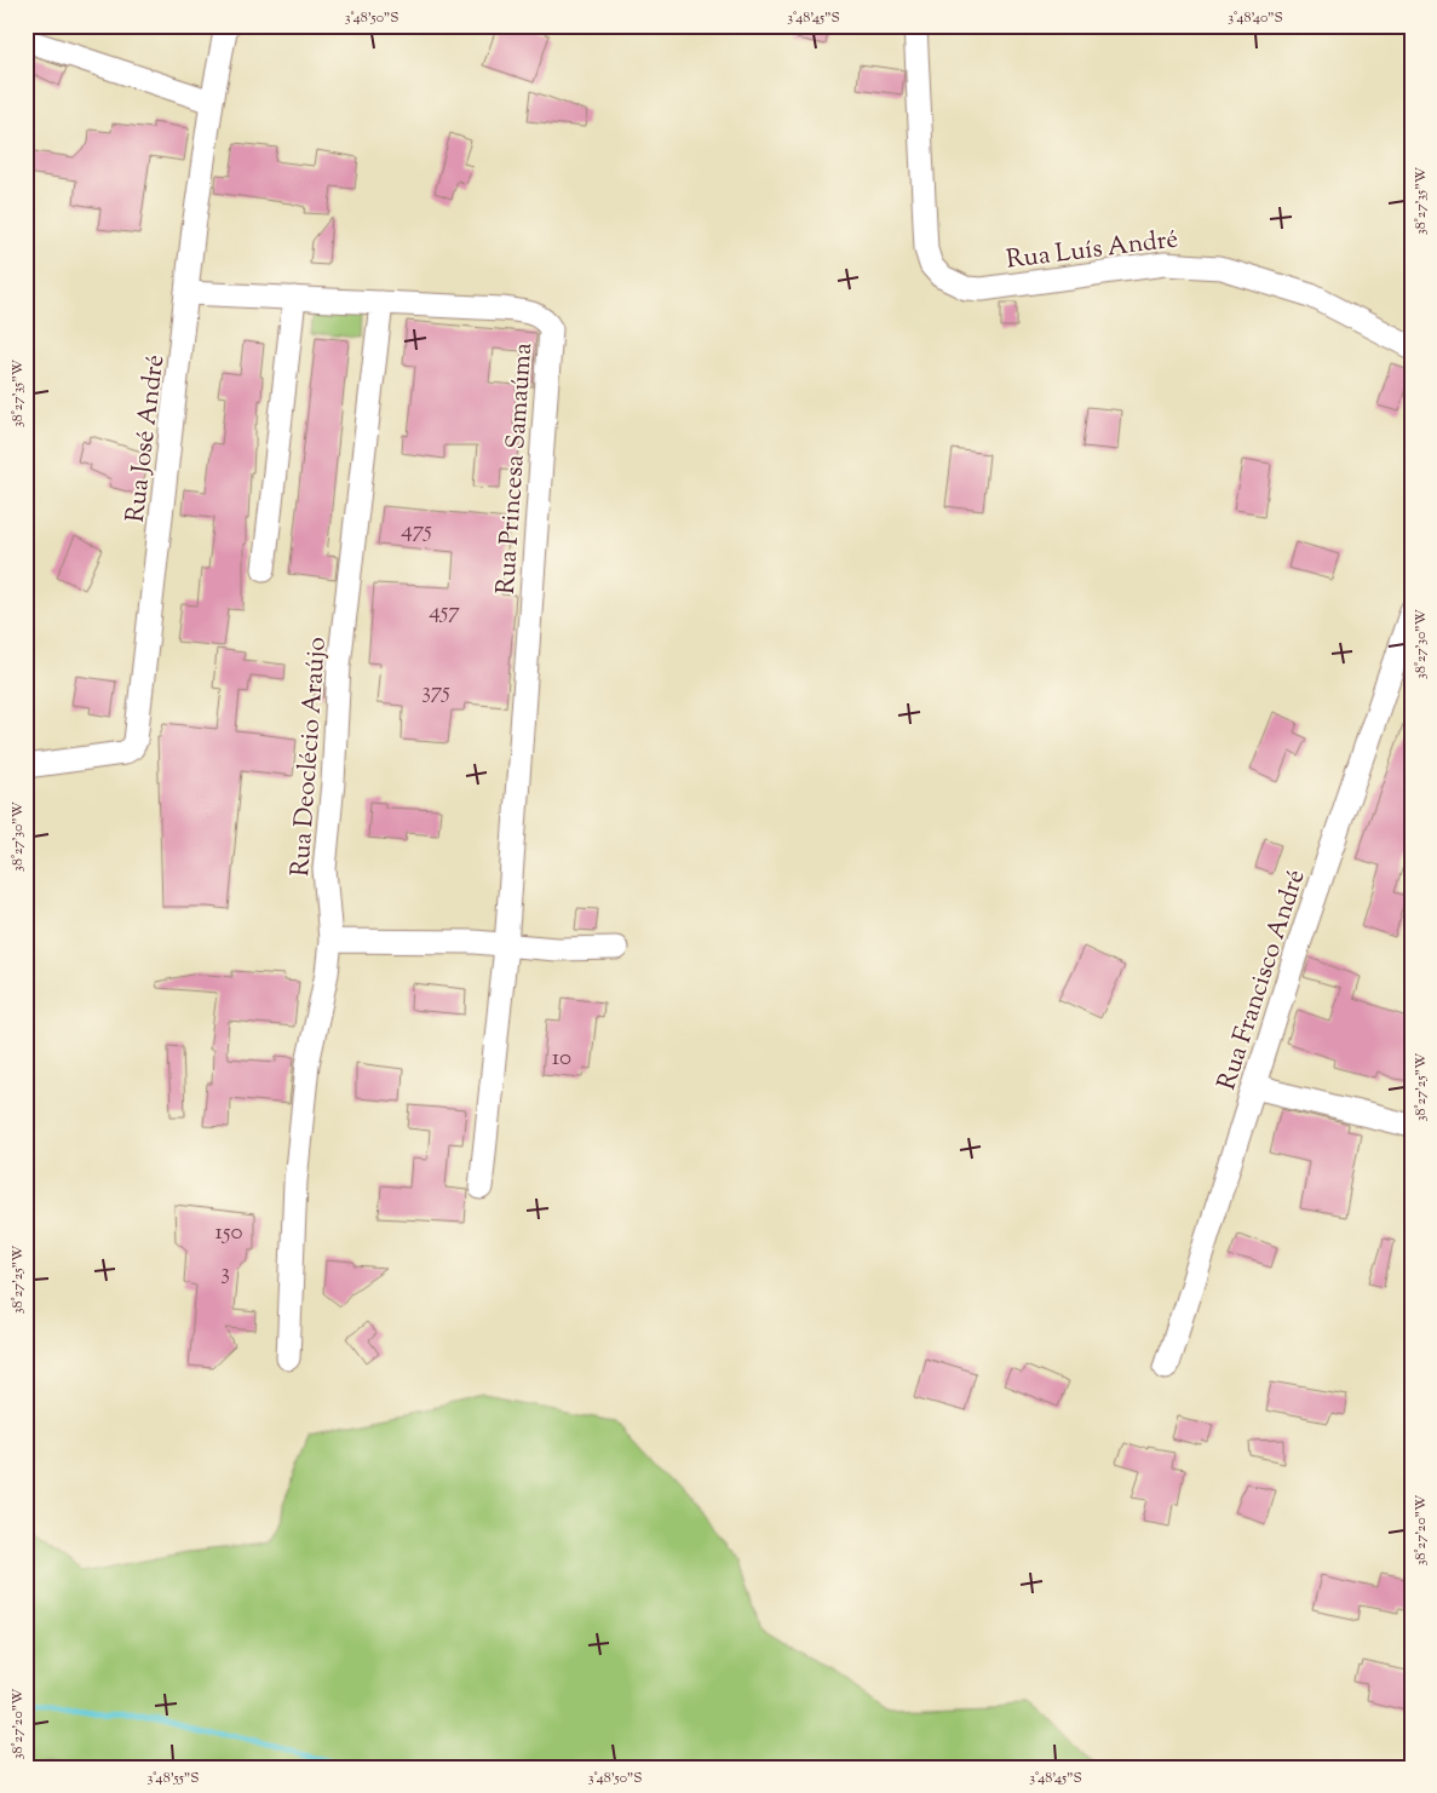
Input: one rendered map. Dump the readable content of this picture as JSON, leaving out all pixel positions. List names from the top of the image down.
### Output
{
  "streets": {
    "street": [
      "Rua Luís André",
      "Rua José André",
      "Rua Princesa Samaúma",
      "Rua Deoclécio Araújo",
      "Rua Francisco André"
    ]
  },
  "crossings": [
    ["Rua José André", "Rua Princesa Samaúma"],
    ["Rua Princesa Samaúma", "Rua Deoclécio Araújo"]
  ],
  "house_numbers": [
    "475",
    "457",
    "375",
    "10",
    "150",
    "3"
  ],
  "coordinates": [
    "3°48'50\"S",
    "3°48'45\"S",
    "3°48'40\"S",
    "38°27'35\"W",
    "38°27'30\"W",
    "38°27'25\"W",
    "38°27'20\"W",
    "3°48'55\"S"
  ]
}
